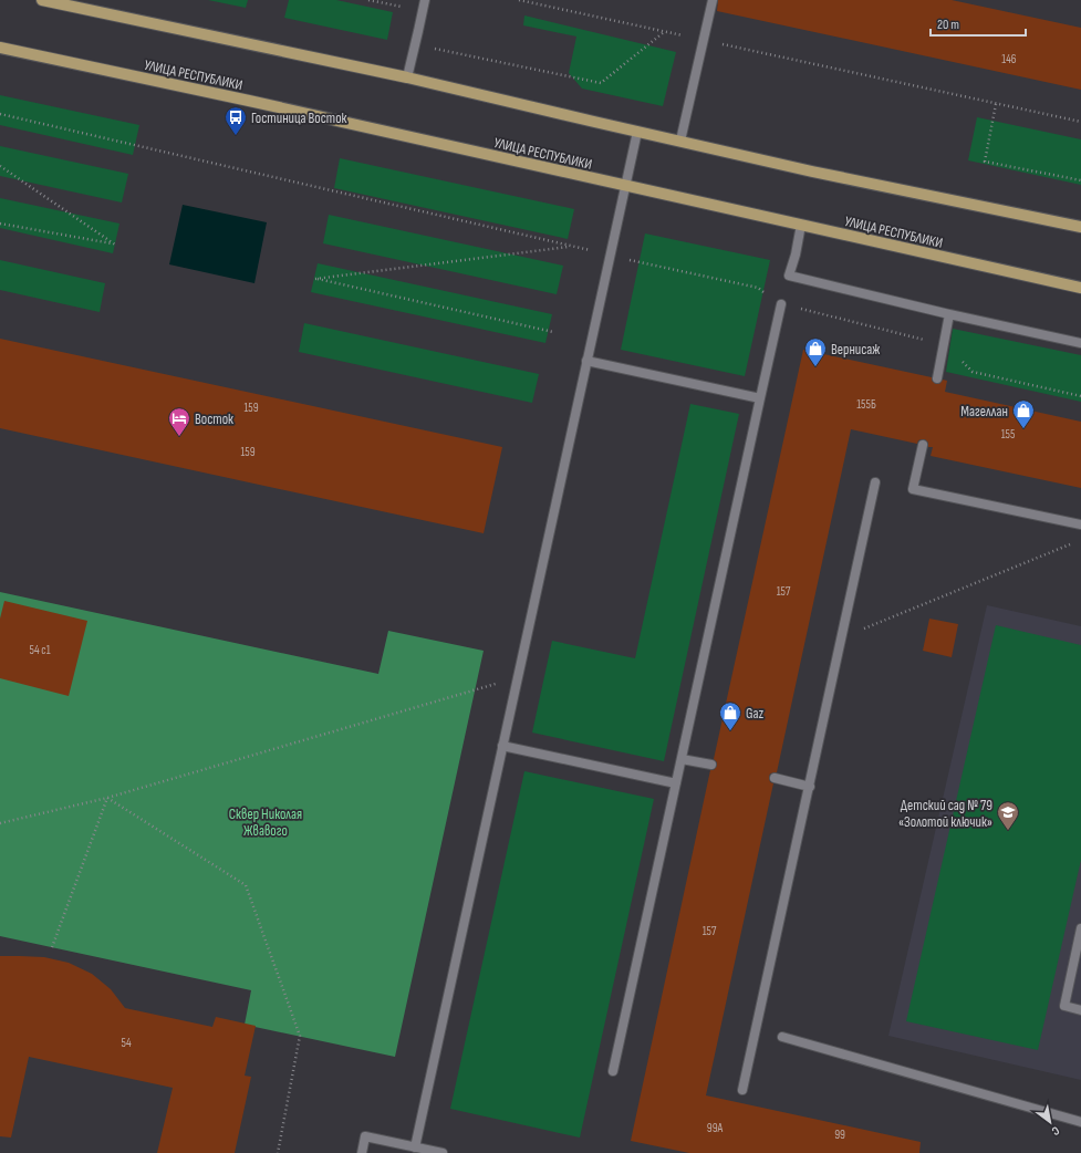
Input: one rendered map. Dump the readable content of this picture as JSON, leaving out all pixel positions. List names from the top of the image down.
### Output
{
  "streets": {
    "main road": ["УЛИЦА РЕСПУБЛИКИ"]
  },
  "parks": ["Сквер Николая Жвавого"],
  "places": {
    "bus stop": ["Гостиница Восток"],
    "shop": ["Вернисаж", "Магеллан", "Gaz"],
    "hotel": ["Восток"],
    "school or university": ["Детский сад № 79 «Золотой ключик»"]
  },
  "house_numbers": [
    "146",
    "155Б",
    "159",
    "155",
    "159",
    "157",
    "54 с1",
    "157",
    "54",
    "99А",
    "99"
  ],
  "scale_bar": "20 m",
  "north": "bottom right"
}
